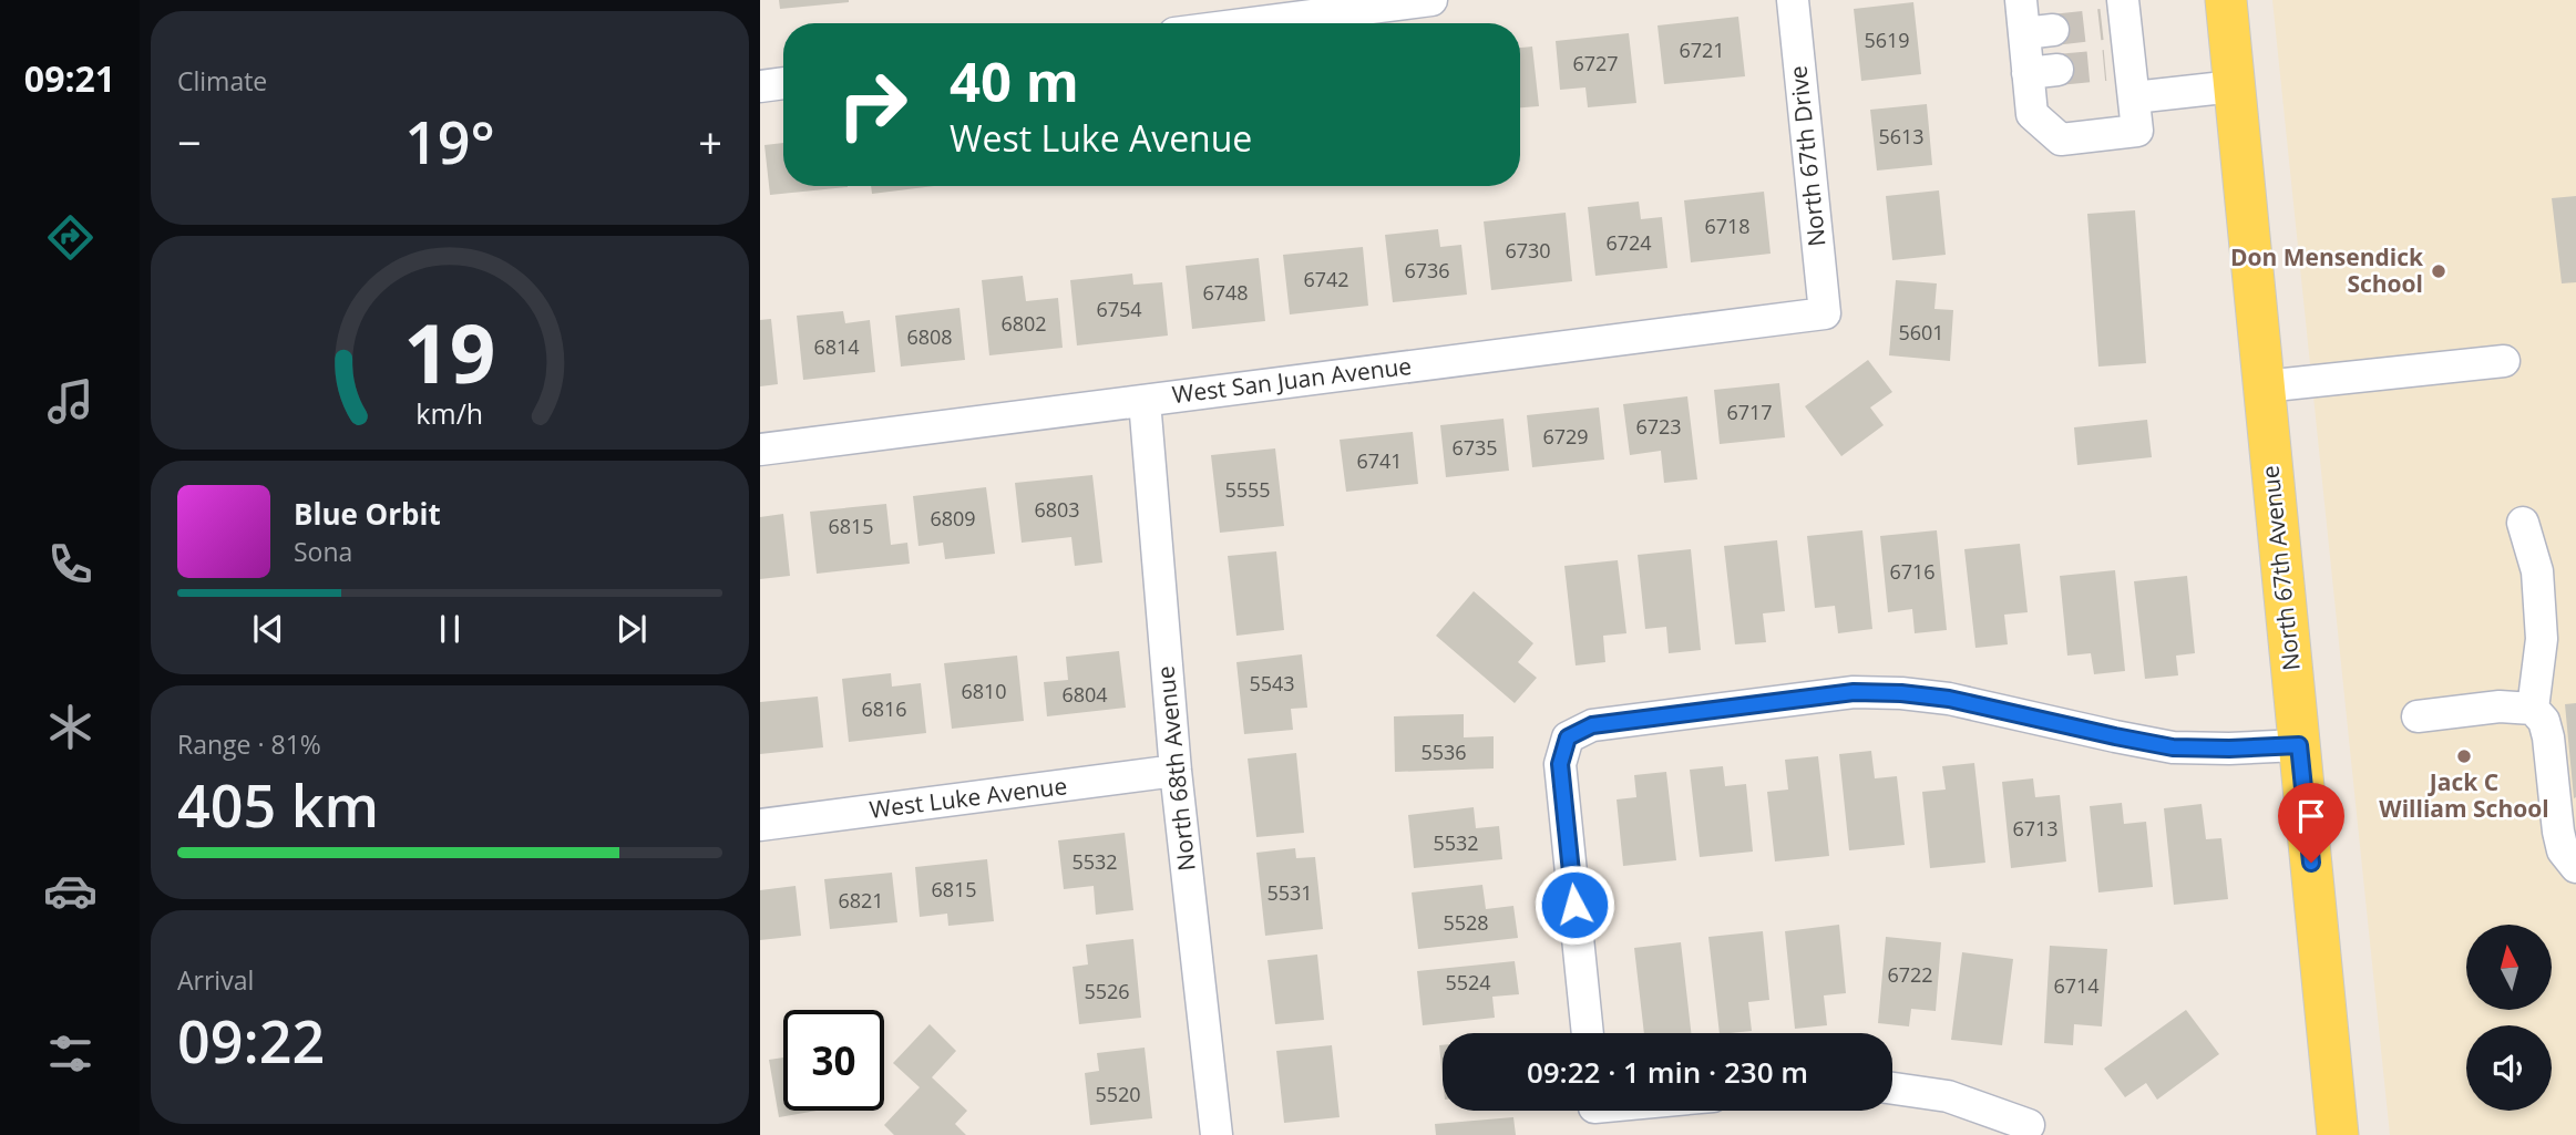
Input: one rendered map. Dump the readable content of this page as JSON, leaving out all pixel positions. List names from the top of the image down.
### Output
{
  "streets": {
    "main road": ["North 67th Avenue"],
    "street": [
      "North 67th Drive",
      "West San Juan Avenue",
      "North 68th Avenue",
      "West Luke Avenue"
    ]
  },
  "crossings": [
    ["North 67th Drive", "West San Juan Avenue"],
    ["West San Juan Avenue", "North 68th Avenue"],
    ["North 68th Avenue", "West Luke Avenue"]
  ],
  "places": ["Don Mensendick School", "Jack C William School"],
  "house_numbers": [
    "5619",
    "6721",
    "6727",
    "5613",
    "6718",
    "6724",
    "6730",
    "6736",
    "6742",
    "6748",
    "6754",
    "6802",
    "5601",
    "6808",
    "6814",
    "6717",
    "6723",
    "6729",
    "6735",
    "6741",
    "5555",
    "6803",
    "6809",
    "6815",
    "6716",
    "5543",
    "6810",
    "6804",
    "6816",
    "5536",
    "6713",
    "5532",
    "5532",
    "6815",
    "5531",
    "6821",
    "5528",
    "6722",
    "5524",
    "6714",
    "5526",
    "5520"
  ],
  "north": "top",
  "page": {
    "tabs": "09:21",
    "tile": [
      "Climate",
      ["Range · 81%", "405 km"],
      ["Arrival", "09:22"]
    ],
    "turn": ["40 m", "West Luke Avenue"],
    "heat": ["−", "19°", "+"],
    "song": ["Blue Orbit", "Sona"],
    "limit": "30",
    "trip": "09:22 · 1 min · 230 m",
    "gauge": ["19", "km/h"]
  }
}
